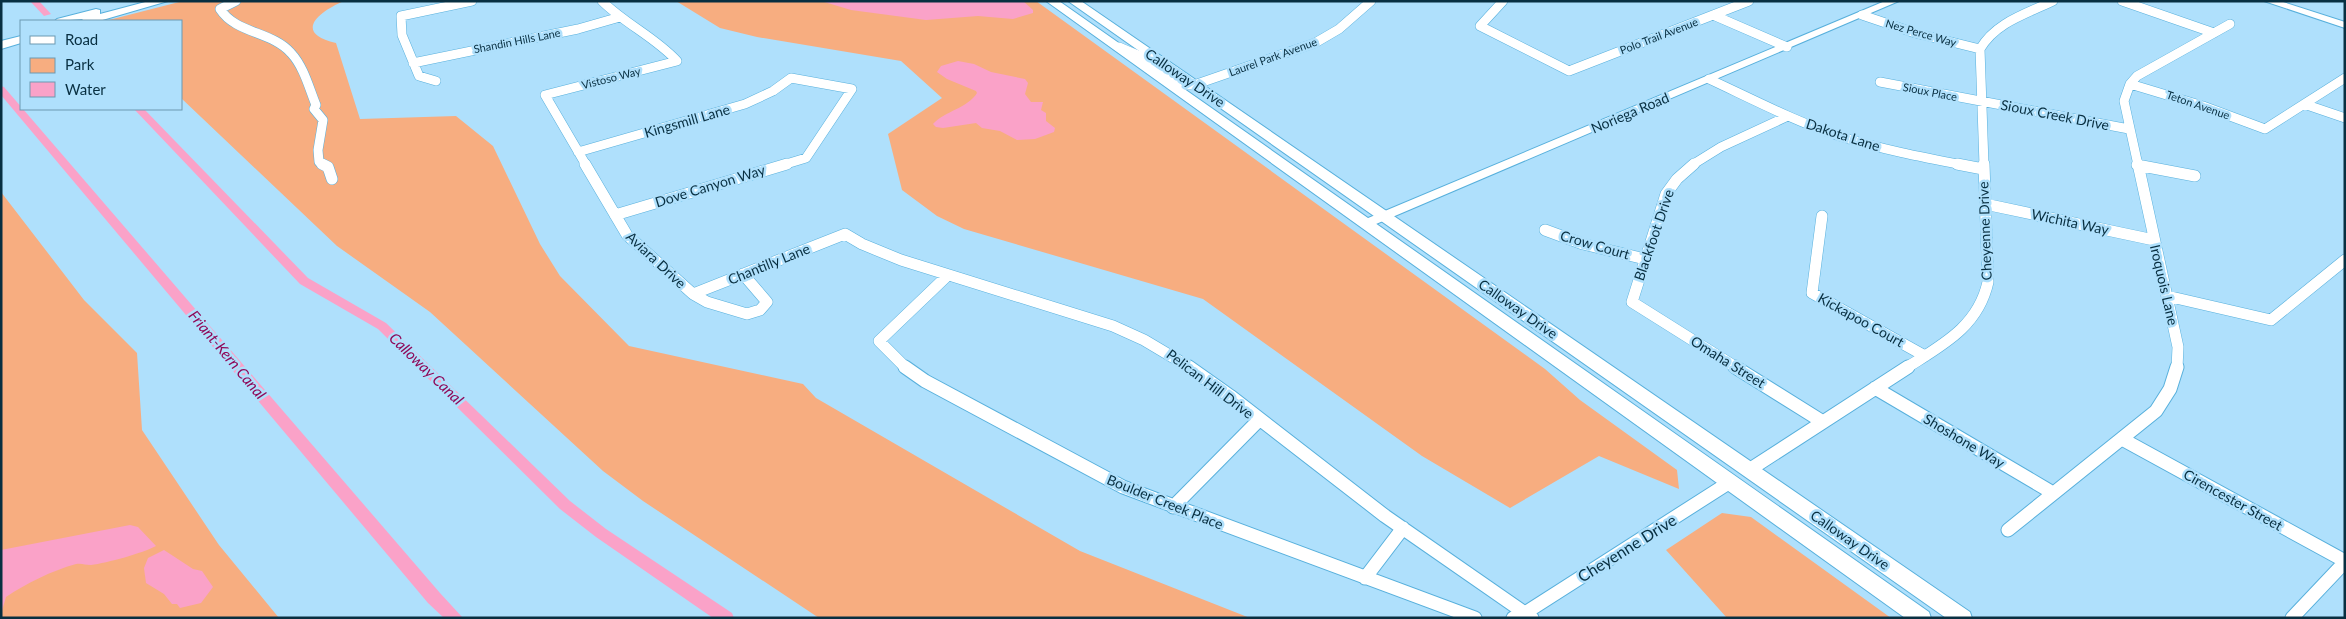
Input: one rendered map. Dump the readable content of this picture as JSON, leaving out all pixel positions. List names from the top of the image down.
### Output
{
  "streets": {
    "main road": ["Calloway Drive"],
    "street": [
      "Nez Perce Way",
      "Polo Trail Avenue",
      "Shandin Hills Lane",
      "Laurel Park Avenue",
      "Vistoso Way",
      "Sioux Place",
      "Teton Avenue",
      "Noriega Road",
      "Sioux Creek Drive",
      "Kingsmill Lane",
      "Dakota Lane",
      "Dove Canyon Way",
      "Wichita Way",
      "Cheyenne Drive",
      "Blackfoot Drive",
      "Crow Court",
      "Aviara Drive",
      "Chantilly Lane",
      "Iroquois Lane",
      "Kickapoo Court",
      "Omaha Street",
      "Pelican Hill Drive",
      "Shoshone Way",
      "Cirencester Street",
      "Boulder Creek Place"
    ]
  },
  "crossings": [
    ["Nez Perce Way", "Noriega Road"],
    ["Nez Perce Way", "Cheyenne Drive"],
    ["Shandin Hills Lane", "Vistoso Way"],
    ["Laurel Park Avenue", "Calloway Drive"],
    ["Vistoso Way", "Aviara Drive"],
    ["Calloway Drive", "Noriega Road"],
    ["Calloway Drive", "Cheyenne Drive"],
    ["Sioux Place", "Sioux Creek Drive"],
    ["Sioux Place", "Cheyenne Drive"],
    ["Teton Avenue", "Iroquois Lane"],
    ["Noriega Road", "Dakota Lane"],
    ["Sioux Creek Drive", "Cheyenne Drive"],
    ["Sioux Creek Drive", "Iroquois Lane"],
    ["Kingsmill Lane", "Dove Canyon Way"],
    ["Kingsmill Lane", "Aviara Drive"],
    ["Dakota Lane", "Cheyenne Drive"],
    ["Dakota Lane", "Blackfoot Drive"],
    ["Dove Canyon Way", "Aviara Drive"],
    ["Wichita Way", "Cheyenne Drive"],
    ["Wichita Way", "Iroquois Lane"],
    ["Cheyenne Drive", "Kickapoo Court"],
    ["Cheyenne Drive", "Omaha Street"],
    ["Cheyenne Drive", "Pelican Hill Drive"],
    ["Cheyenne Drive", "Shoshone Way"],
    ["Blackfoot Drive", "Crow Court"],
    ["Blackfoot Drive", "Omaha Street"],
    ["Aviara Drive", "Chantilly Lane"],
    ["Chantilly Lane", "Pelican Hill Drive"],
    ["Iroquois Lane", "Shoshone Way"],
    ["Iroquois Lane", "Cirencester Street"],
    ["Pelican Hill Drive", "Boulder Creek Place"]
  ],
  "water": ["Friant-Kern Canal", "Calloway Canal"],
  "legend": ["Road", "Park", "Water"]
}
